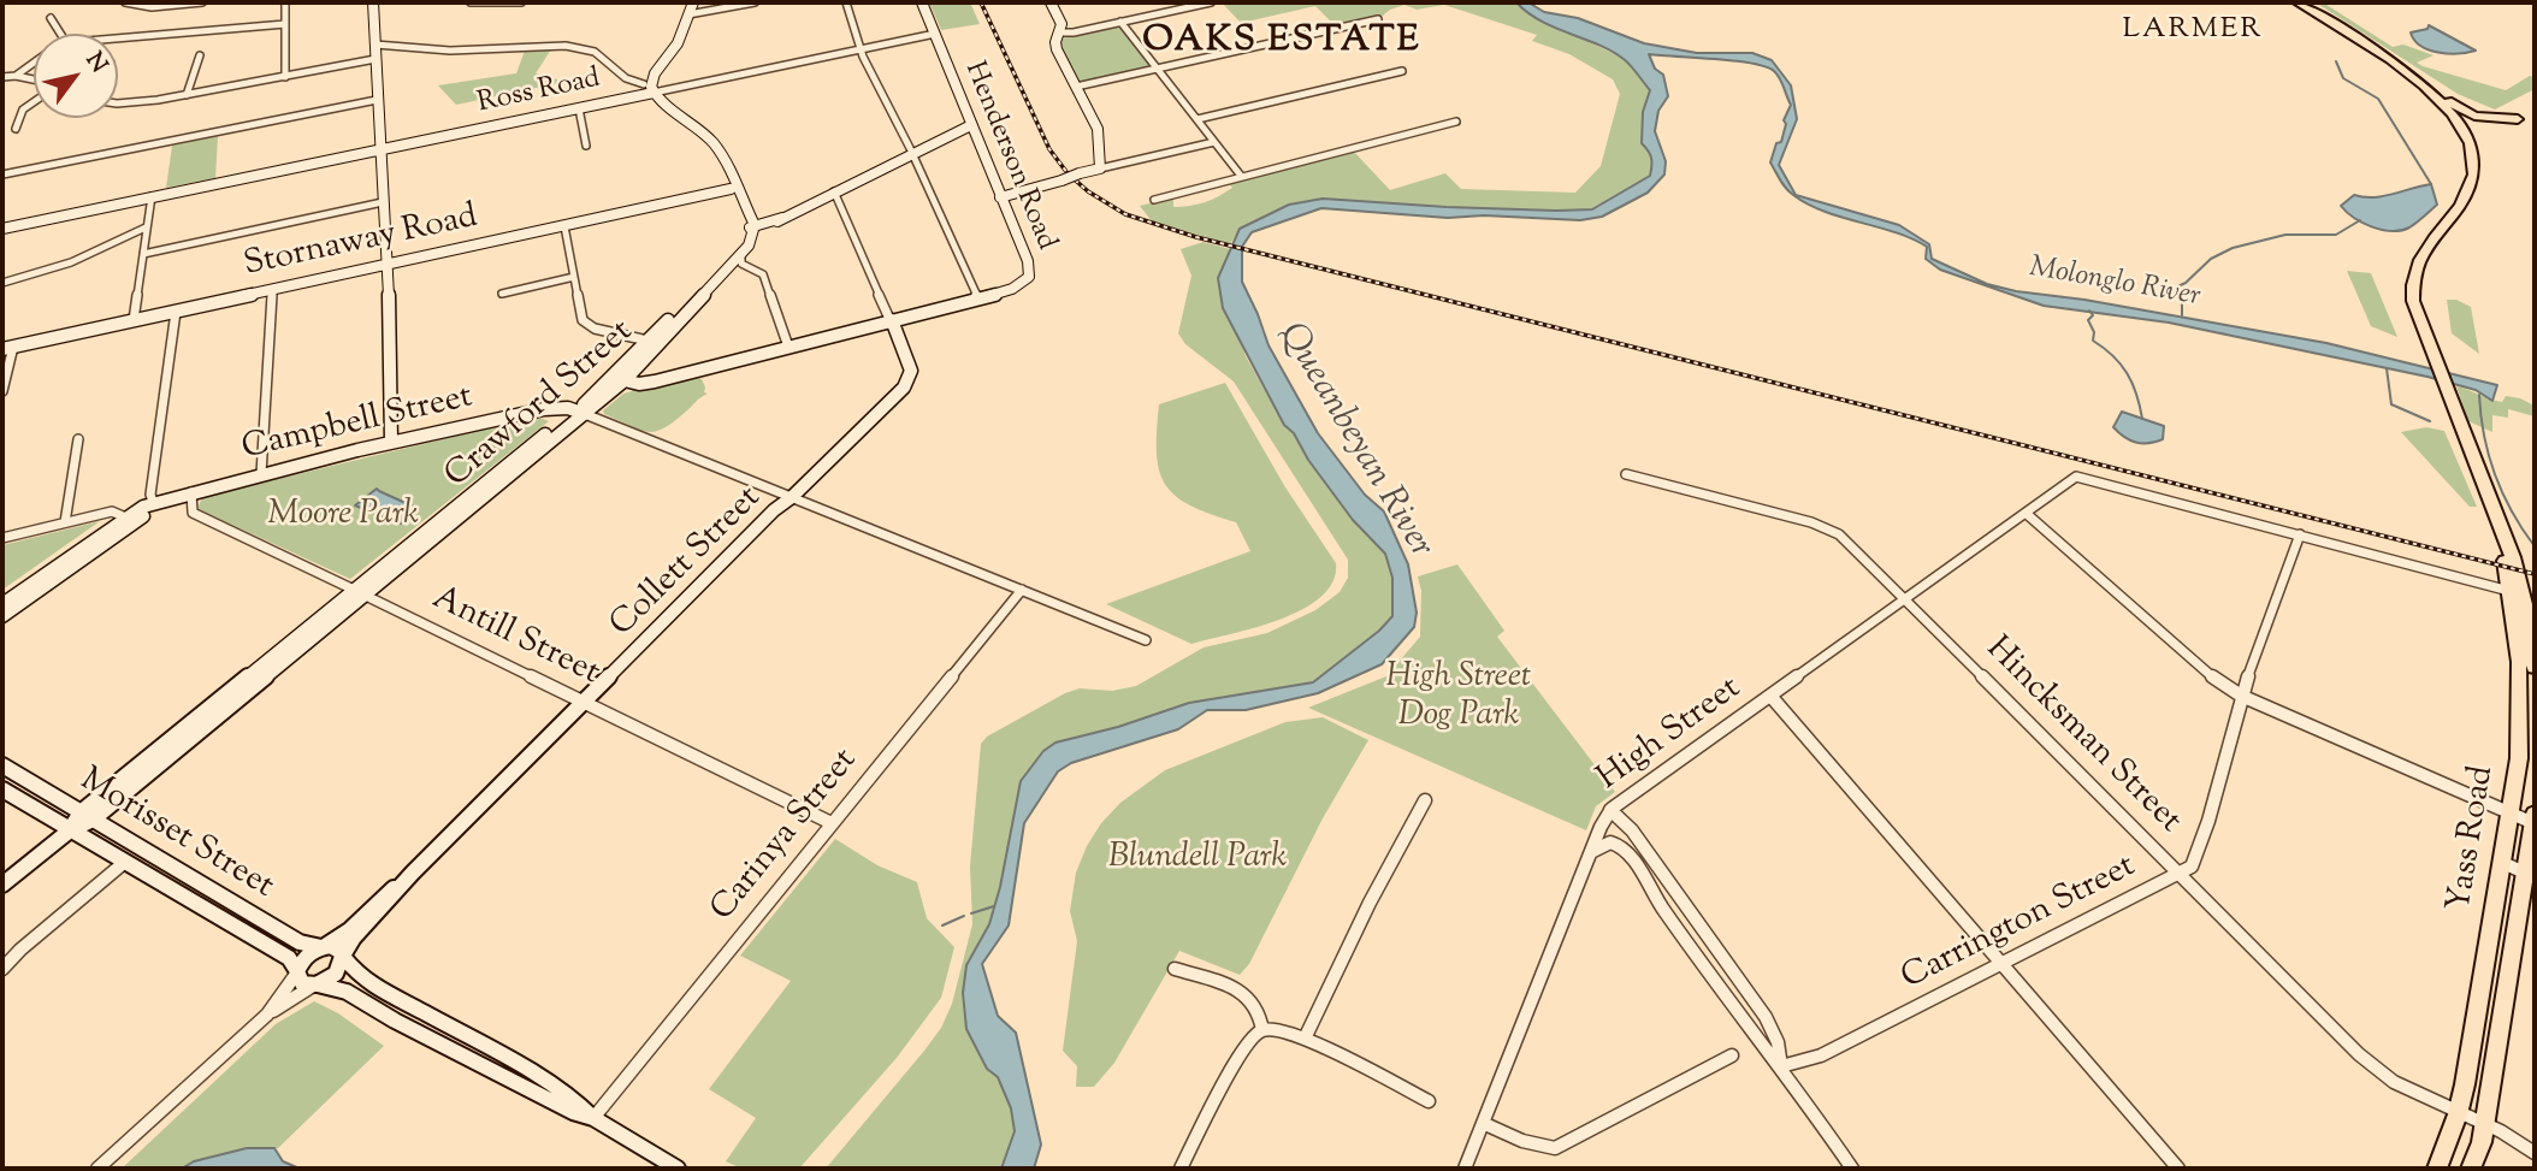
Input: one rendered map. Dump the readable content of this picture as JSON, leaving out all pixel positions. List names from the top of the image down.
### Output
{
  "streets": {
    "main road": ["Yass Road"],
    "street": [
      "Ross Road",
      "Henderson Road",
      "Stornaway Road",
      "Crawford Street",
      "Campbell Street",
      "Collett Street",
      "Antill Street",
      "High Street",
      "Hincksman Street",
      "Morisset Street",
      "Carinya Street",
      "Carrington Street"
    ]
  },
  "crossings": [
    ["Ross Road", "Henderson Road"],
    ["Crawford Street", "Campbell Street"],
    ["Crawford Street", "Antill Street"],
    ["Crawford Street", "Morisset Street"],
    ["Campbell Street", "Antill Street"],
    ["Collett Street", "Antill Street"],
    ["Collett Street", "Morisset Street"],
    ["Antill Street", "Carinya Street"],
    ["High Street", "Hincksman Street"],
    ["High Street", "Carrington Street"],
    ["Hincksman Street", "Yass Road"],
    ["Hincksman Street", "Carrington Street"]
  ],
  "districts": ["LARMER", "OAKS ESTATE"],
  "water": ["Molonglo River", "Queanbeyan River"],
  "parks": ["Moore Park", "High Street Dog Park", "Blundell Park"],
  "north": "top right"
}
